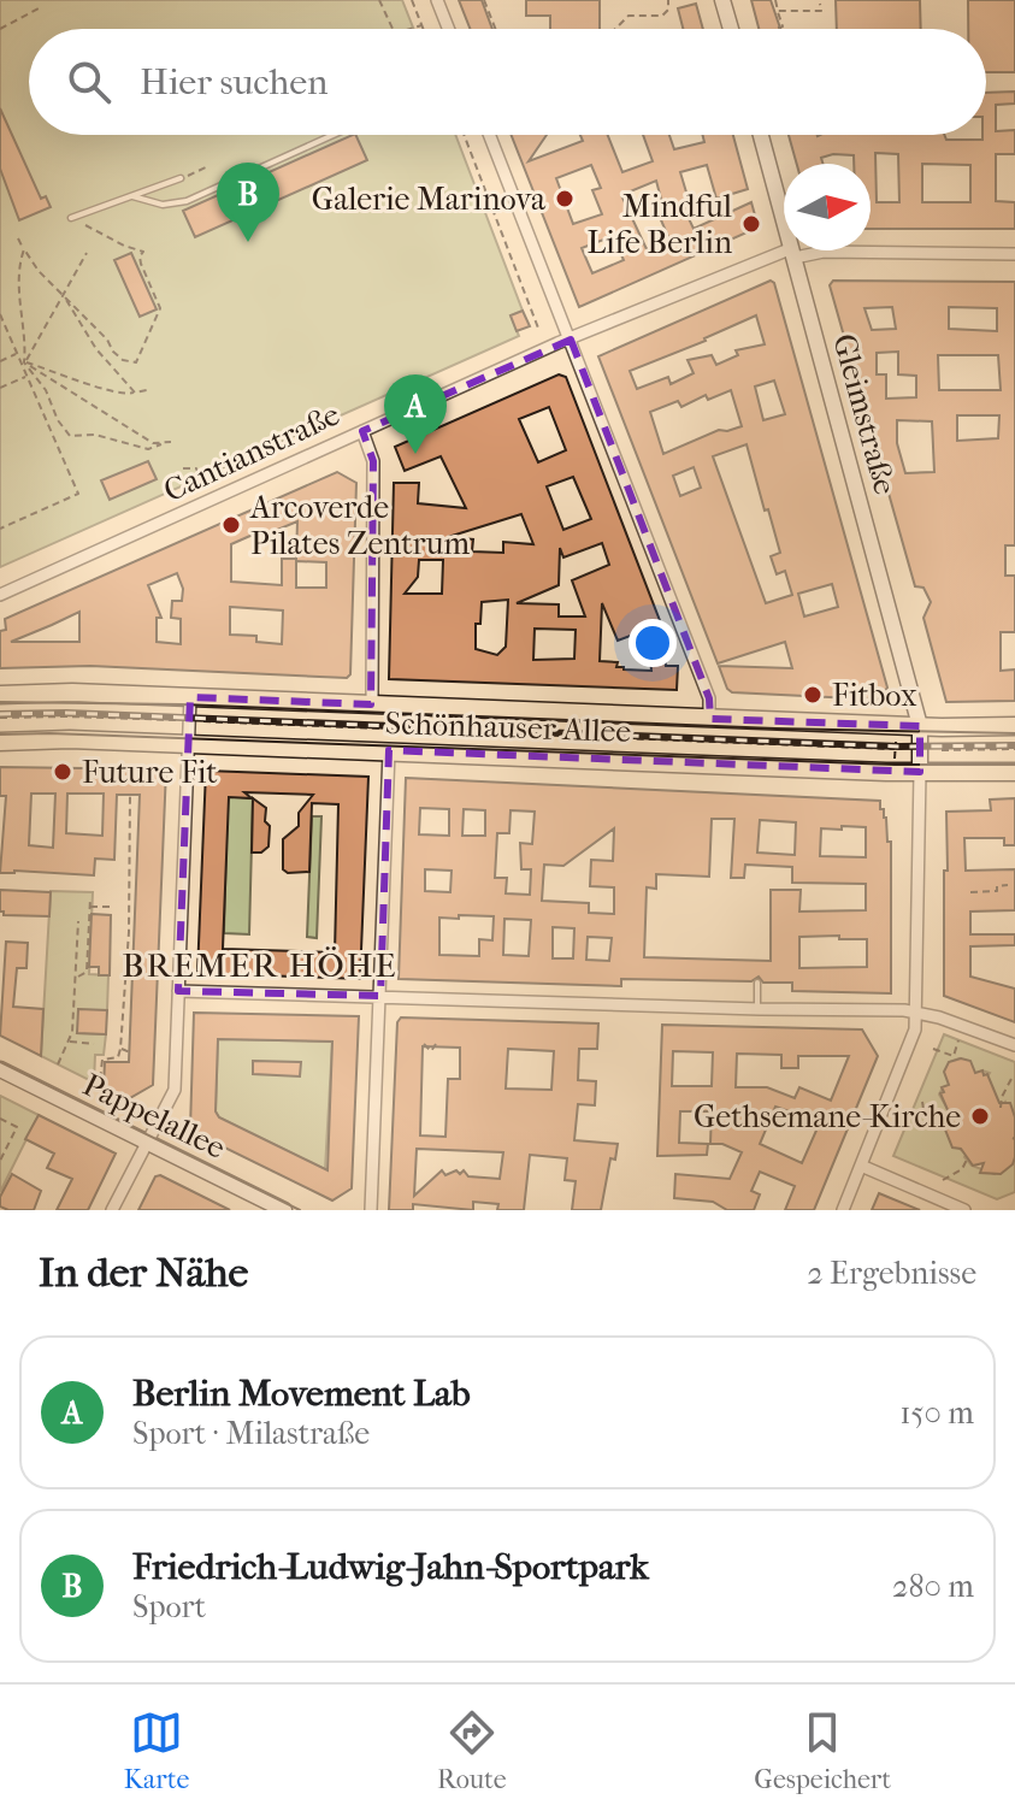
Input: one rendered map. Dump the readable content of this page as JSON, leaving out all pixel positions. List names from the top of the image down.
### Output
{
  "streets": {
    "main road": ["Schönhauser Allee"],
    "street": ["Gleimstraße", "Cantianstraße", "Pappelallee"]
  },
  "crossings": [
    ["Gleimstraße", "Cantianstraße"],
    ["Gleimstraße", "Schönhauser Allee"]
  ],
  "districts": ["BREMER HÖHE"],
  "places": [
    "Galerie Marinova",
    "Mindful Life Berlin",
    "Arcoverde Pilates Zentrum",
    "Fitbox",
    "Future Fit",
    "Gethsemane-Kirche"
  ],
  "north": "right",
  "page": {
    "search": "Hier suchen",
    "pins": ["B", "A"],
    "heading": ["In der Nähe", "2 Ergebnisse"],
    "list": [
      {
        "mark": "A",
        "name": "Berlin Movement Lab",
        "note": "Sport · Milastraße",
        "value": "150 m"
      },
      {
        "mark": "B",
        "name": "Friedrich-Ludwig-Jahn-Sportpark",
        "note": "Sport",
        "value": "280 m"
      }
    ],
    "nav": ["Karte", "Route", "Gespeichert"]
  }
}
